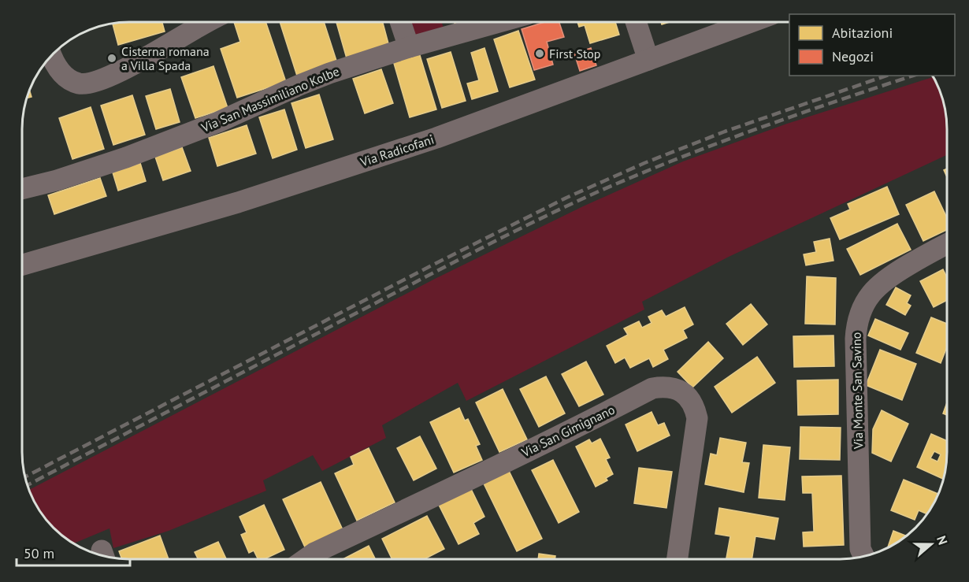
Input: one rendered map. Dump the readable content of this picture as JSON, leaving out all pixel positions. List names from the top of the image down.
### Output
{
  "streets": {
    "street": [
      "Via San Massimiliano Kolbe",
      "Via Radicofani",
      "Via Monte San Savino",
      "Via San Gimignano"
    ]
  },
  "places": ["First Stop", "Cisterna romana a Villa Spada"],
  "legend": ["Abitazioni", "Negozi"],
  "scale_bar": "50 m",
  "north": "right"
}
